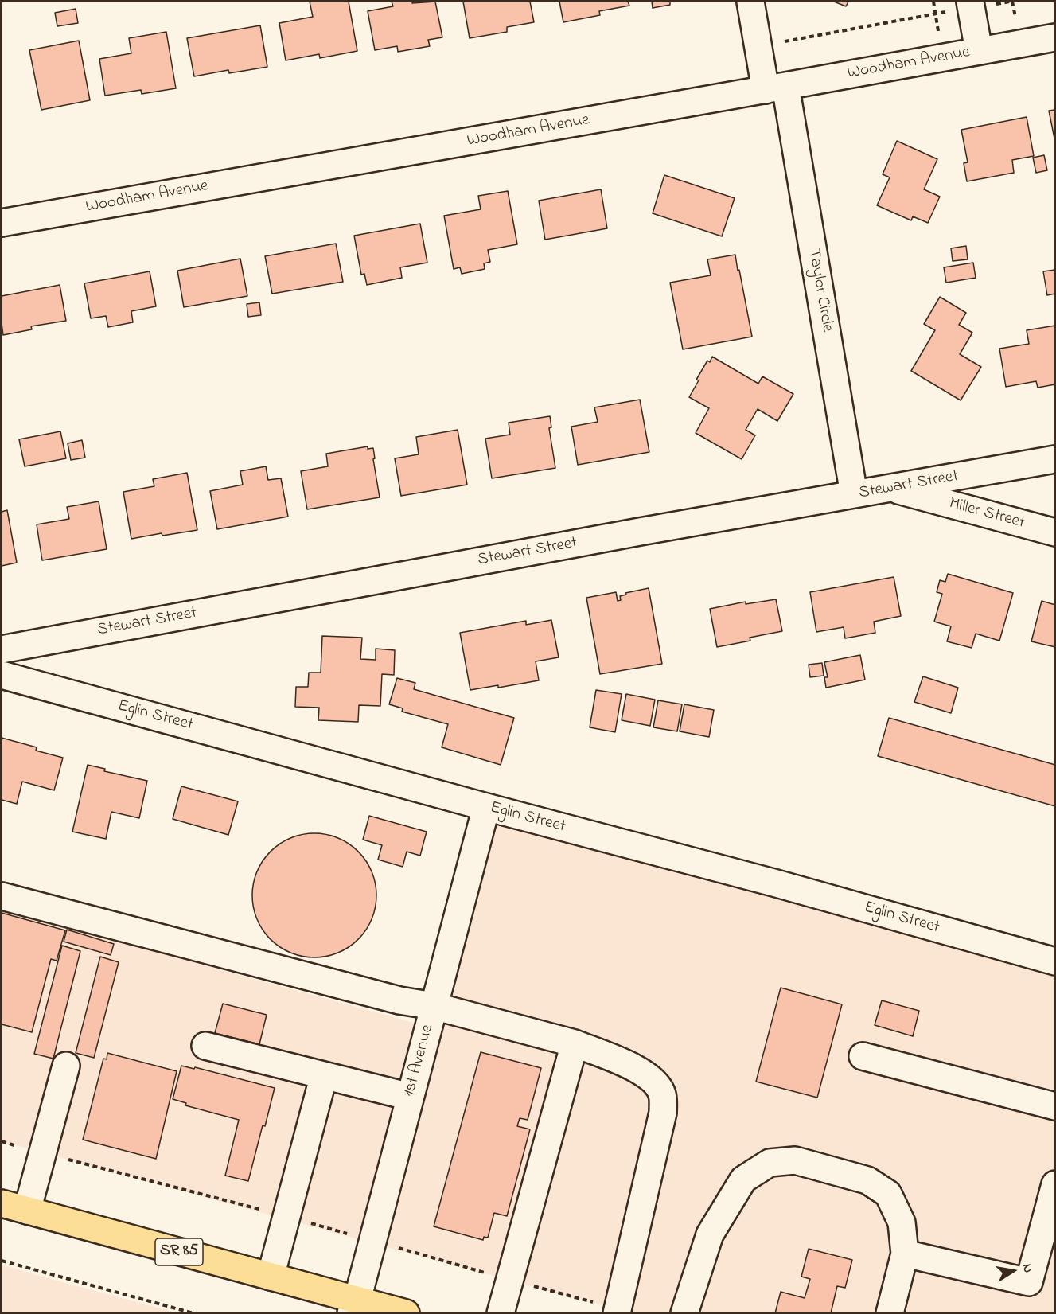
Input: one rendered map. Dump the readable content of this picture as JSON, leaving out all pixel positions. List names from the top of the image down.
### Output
{
  "streets": {
    "highway": ["SR 85"],
    "street": [
      "Woodham Avenue",
      "Taylor Circle",
      "Stewart Street",
      "Miller Street",
      "Eglin Street",
      "1st Avenue"
    ]
  },
  "crossings": [
    ["Woodham Avenue", "Taylor Circle"],
    ["Taylor Circle", "Stewart Street"],
    ["Stewart Street", "Miller Street"],
    ["Eglin Street", "1st Avenue"],
    ["1st Avenue", "SR 85"]
  ],
  "north": "right"
}
